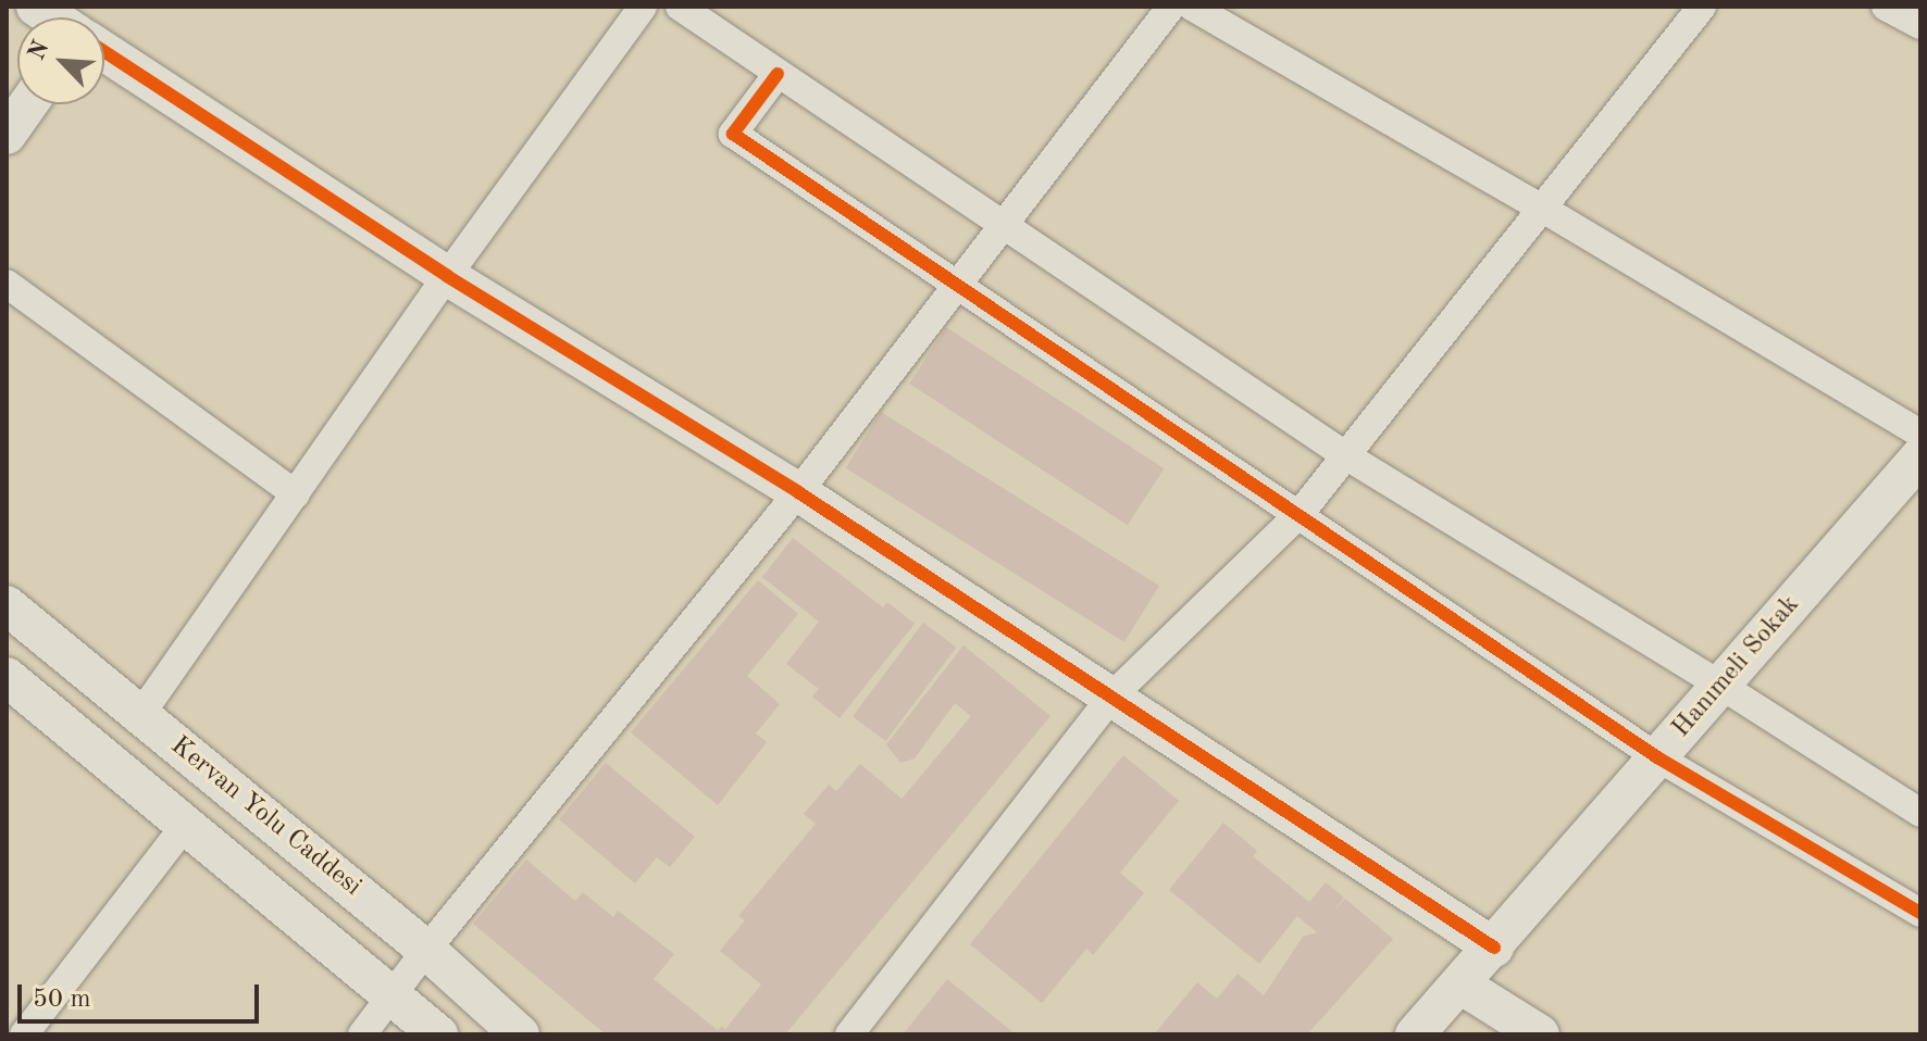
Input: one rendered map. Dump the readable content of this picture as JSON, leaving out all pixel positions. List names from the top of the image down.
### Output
{
  "streets": {
    "street": ["Hanımeli Sokak", "Kervan Yolu Caddesi"]
  },
  "scale_bar": "50 m",
  "north": "top left"
}
